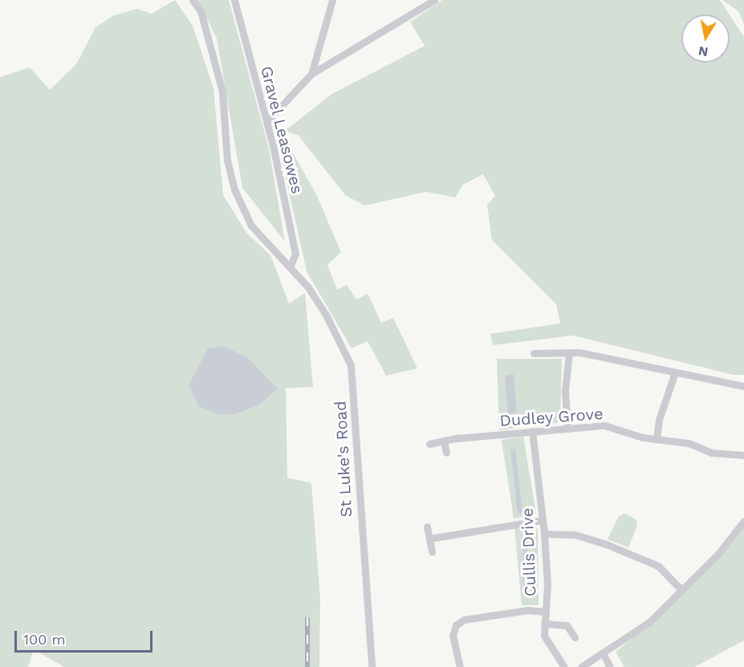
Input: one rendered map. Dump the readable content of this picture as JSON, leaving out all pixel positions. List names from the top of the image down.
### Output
{
  "streets": {
    "street": [
      "Gravel Leasowes",
      "Dudley Grove",
      "St Luke's Road",
      "Cullis Drive"
    ]
  },
  "crossings": [
    ["Gravel Leasowes", "St Luke's Road"],
    ["Dudley Grove", "Cullis Drive"]
  ],
  "scale_bar": "100 m",
  "north": "bottom"
}
